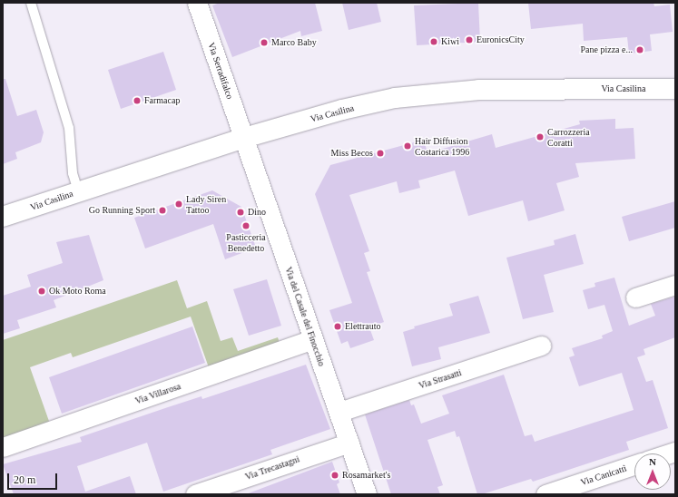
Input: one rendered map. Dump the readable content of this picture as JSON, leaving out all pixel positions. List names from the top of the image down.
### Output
{
  "streets": {
    "main road": ["Via Casilina"],
    "street": [
      "Via Serradifalco",
      "Via del Casale del Finocchio",
      "Via Strasatti",
      "Via Villarosa",
      "Via Trecastagni",
      "Via Canicattì"
    ]
  },
  "crossings": [
    ["Via Serradifalco", "Via Casilina"],
    ["Via Serradifalco", "Via del Casale del Finocchio"],
    ["Via Casilina", "Via del Casale del Finocchio"],
    ["Via del Casale del Finocchio", "Via Strasatti"],
    ["Via del Casale del Finocchio", "Via Villarosa"],
    ["Via del Casale del Finocchio", "Via Trecastagni"]
  ],
  "places": [
    "EuronicsCity",
    "Kiwi",
    "Marco Baby",
    "Pane pizza e...",
    "Farmacap",
    "Carrozzeria Coratti",
    "Hair Diffusion Costarica 1996",
    "Miss Becos",
    "Lady Siren Tattoo",
    "Go Running Sport",
    "Dino",
    "Pasticceria Benedetto",
    "Ok Moto Roma",
    "Elettrauto",
    "Rosamarket's"
  ],
  "scale_bar": "20 m",
  "north": "top"
}
